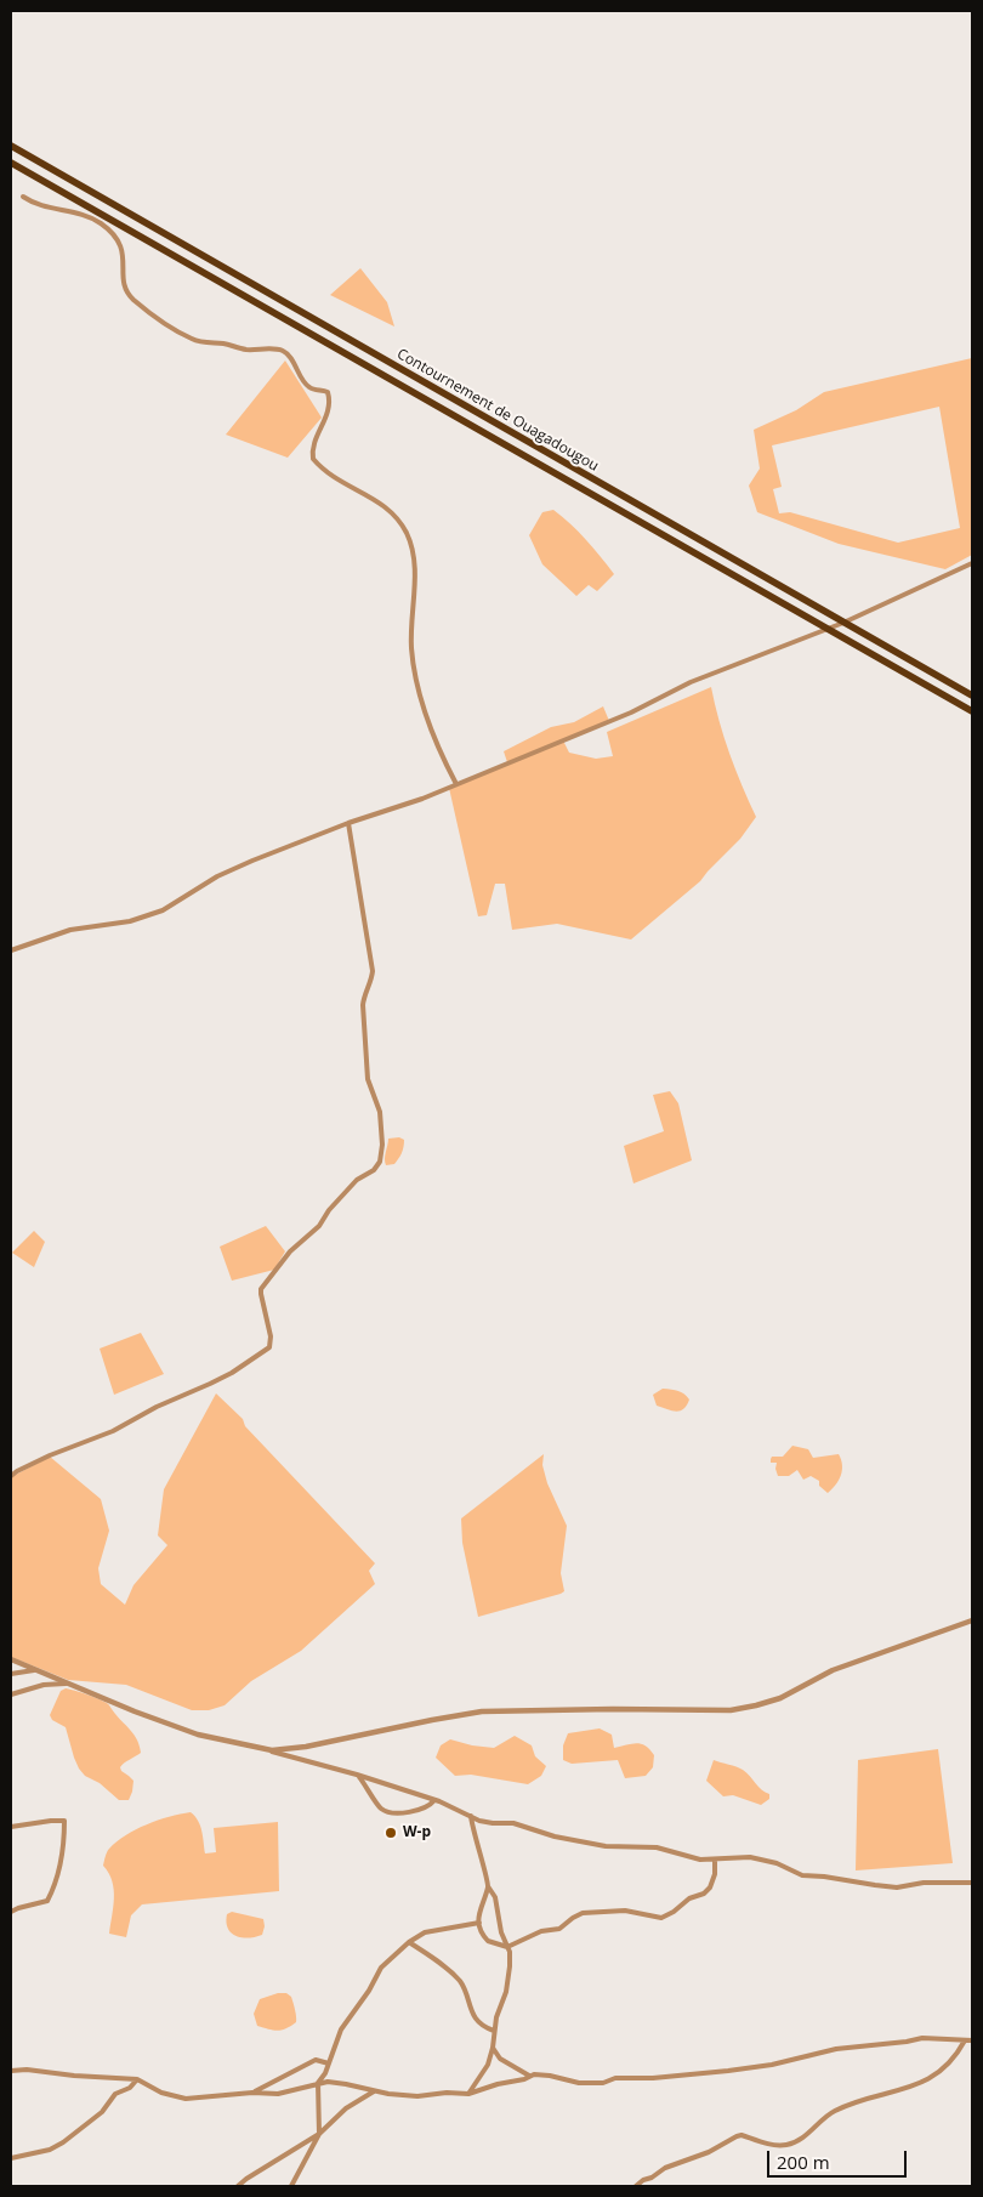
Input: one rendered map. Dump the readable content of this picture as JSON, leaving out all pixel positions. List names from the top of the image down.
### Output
{
  "streets": {
    "highway": ["Contournement de Ouagadougou"]
  },
  "places": ["W-p"],
  "scale_bar": "200 m"
}
